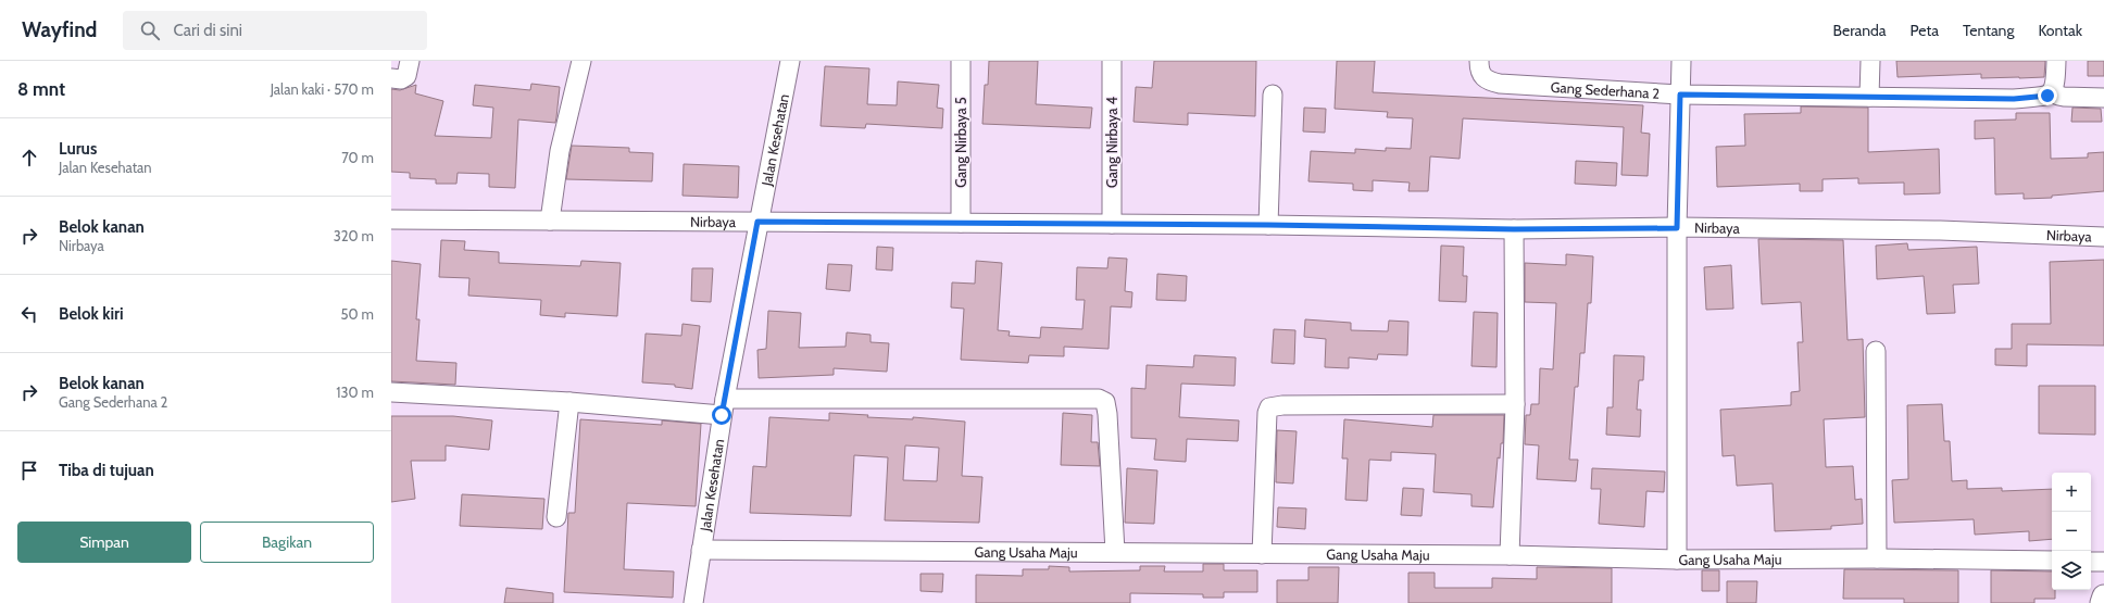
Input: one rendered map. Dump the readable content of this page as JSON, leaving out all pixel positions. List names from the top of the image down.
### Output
{
  "streets": {
    "street": [
      "Gang Sederhana 2",
      "Jalan Kesehatan",
      "Gang Nirbaya 5",
      "Gang Nirbaya 4",
      "Nirbaya",
      "Gang Usaha Maju"
    ]
  },
  "crossings": [
    ["Jalan Kesehatan", "Nirbaya"],
    ["Jalan Kesehatan", "Gang Usaha Maju"],
    ["Gang Nirbaya 5", "Nirbaya"],
    ["Gang Nirbaya 4", "Nirbaya"]
  ],
  "page": {
    "header": "Wayfind",
    "search": "Cari di sini",
    "nav": [
      "Beranda",
      "Peta",
      "Tentang",
      "Kontak"
    ],
    "heading": ["8 mnt", "Jalan kaki · 570 m"],
    "list": [
      ["Lurus", "Jalan Kesehatan", "70 m"],
      ["Belok kanan", "Nirbaya", "320 m"],
      ["Belok kiri", "50 m"],
      ["Belok kanan", "Gang Sederhana 2", "130 m"],
      "Tiba di tujuan"
    ],
    "map_buttons": ["+", "−"],
    "buttons": ["Simpan", "Bagikan"]
  }
}
